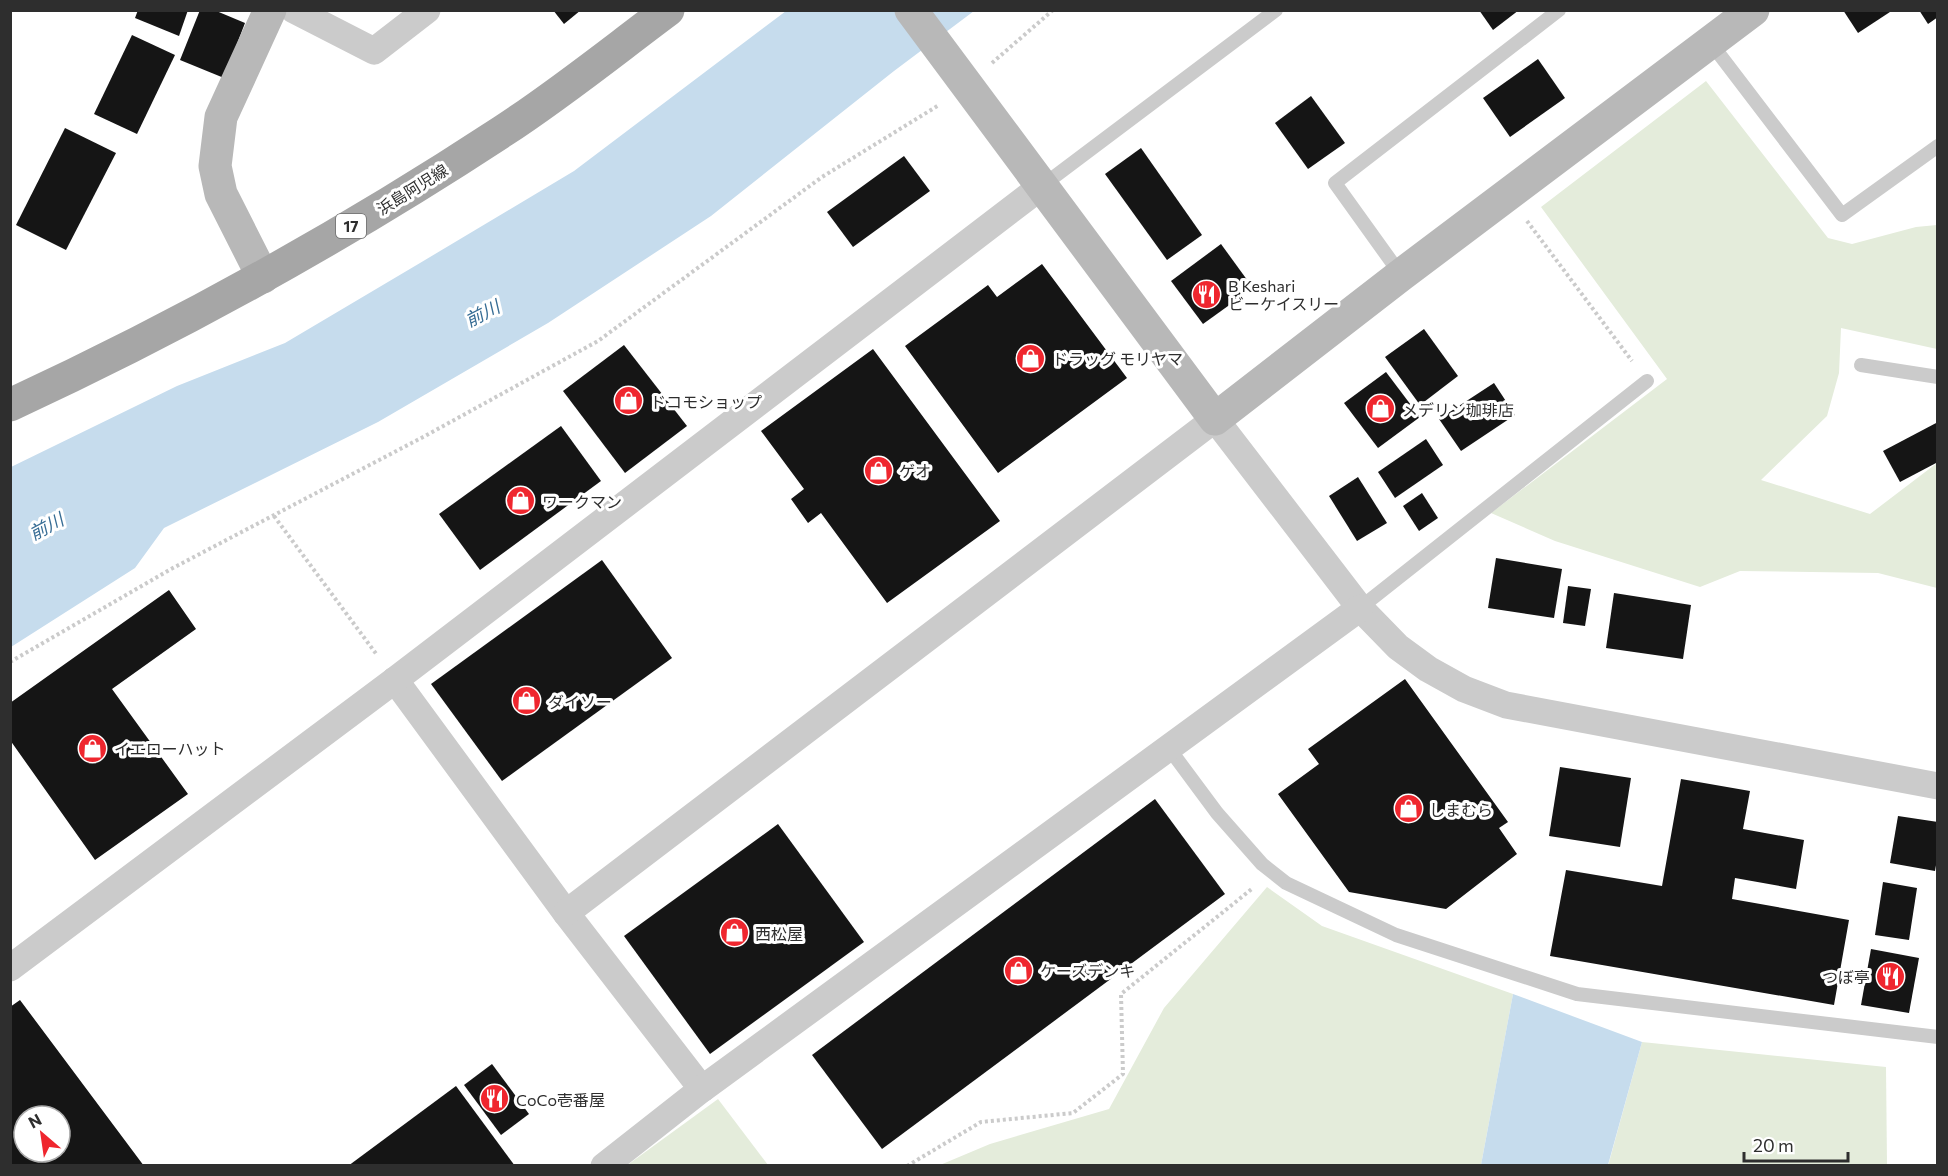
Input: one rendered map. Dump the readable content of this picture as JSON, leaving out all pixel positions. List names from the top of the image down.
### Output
{
  "streets": {
    "main road": ["浜島阿児線", "17"]
  },
  "water": ["前川"],
  "places": {
    "restaurant": ["B Keshari ビーケイスリー", "つぼ亭", "CoCo壱番屋"],
    "shop": [
      "ドラッグ モリヤマ",
      "ドコモショップ",
      "メデリン珈琲店",
      "ゲオ",
      "ワークマン",
      "ダイソー",
      "イエローハット",
      "しまむら",
      "西松屋",
      "ケーズデンキ"
    ]
  },
  "scale_bar": "20 m",
  "north": "top left"
}
